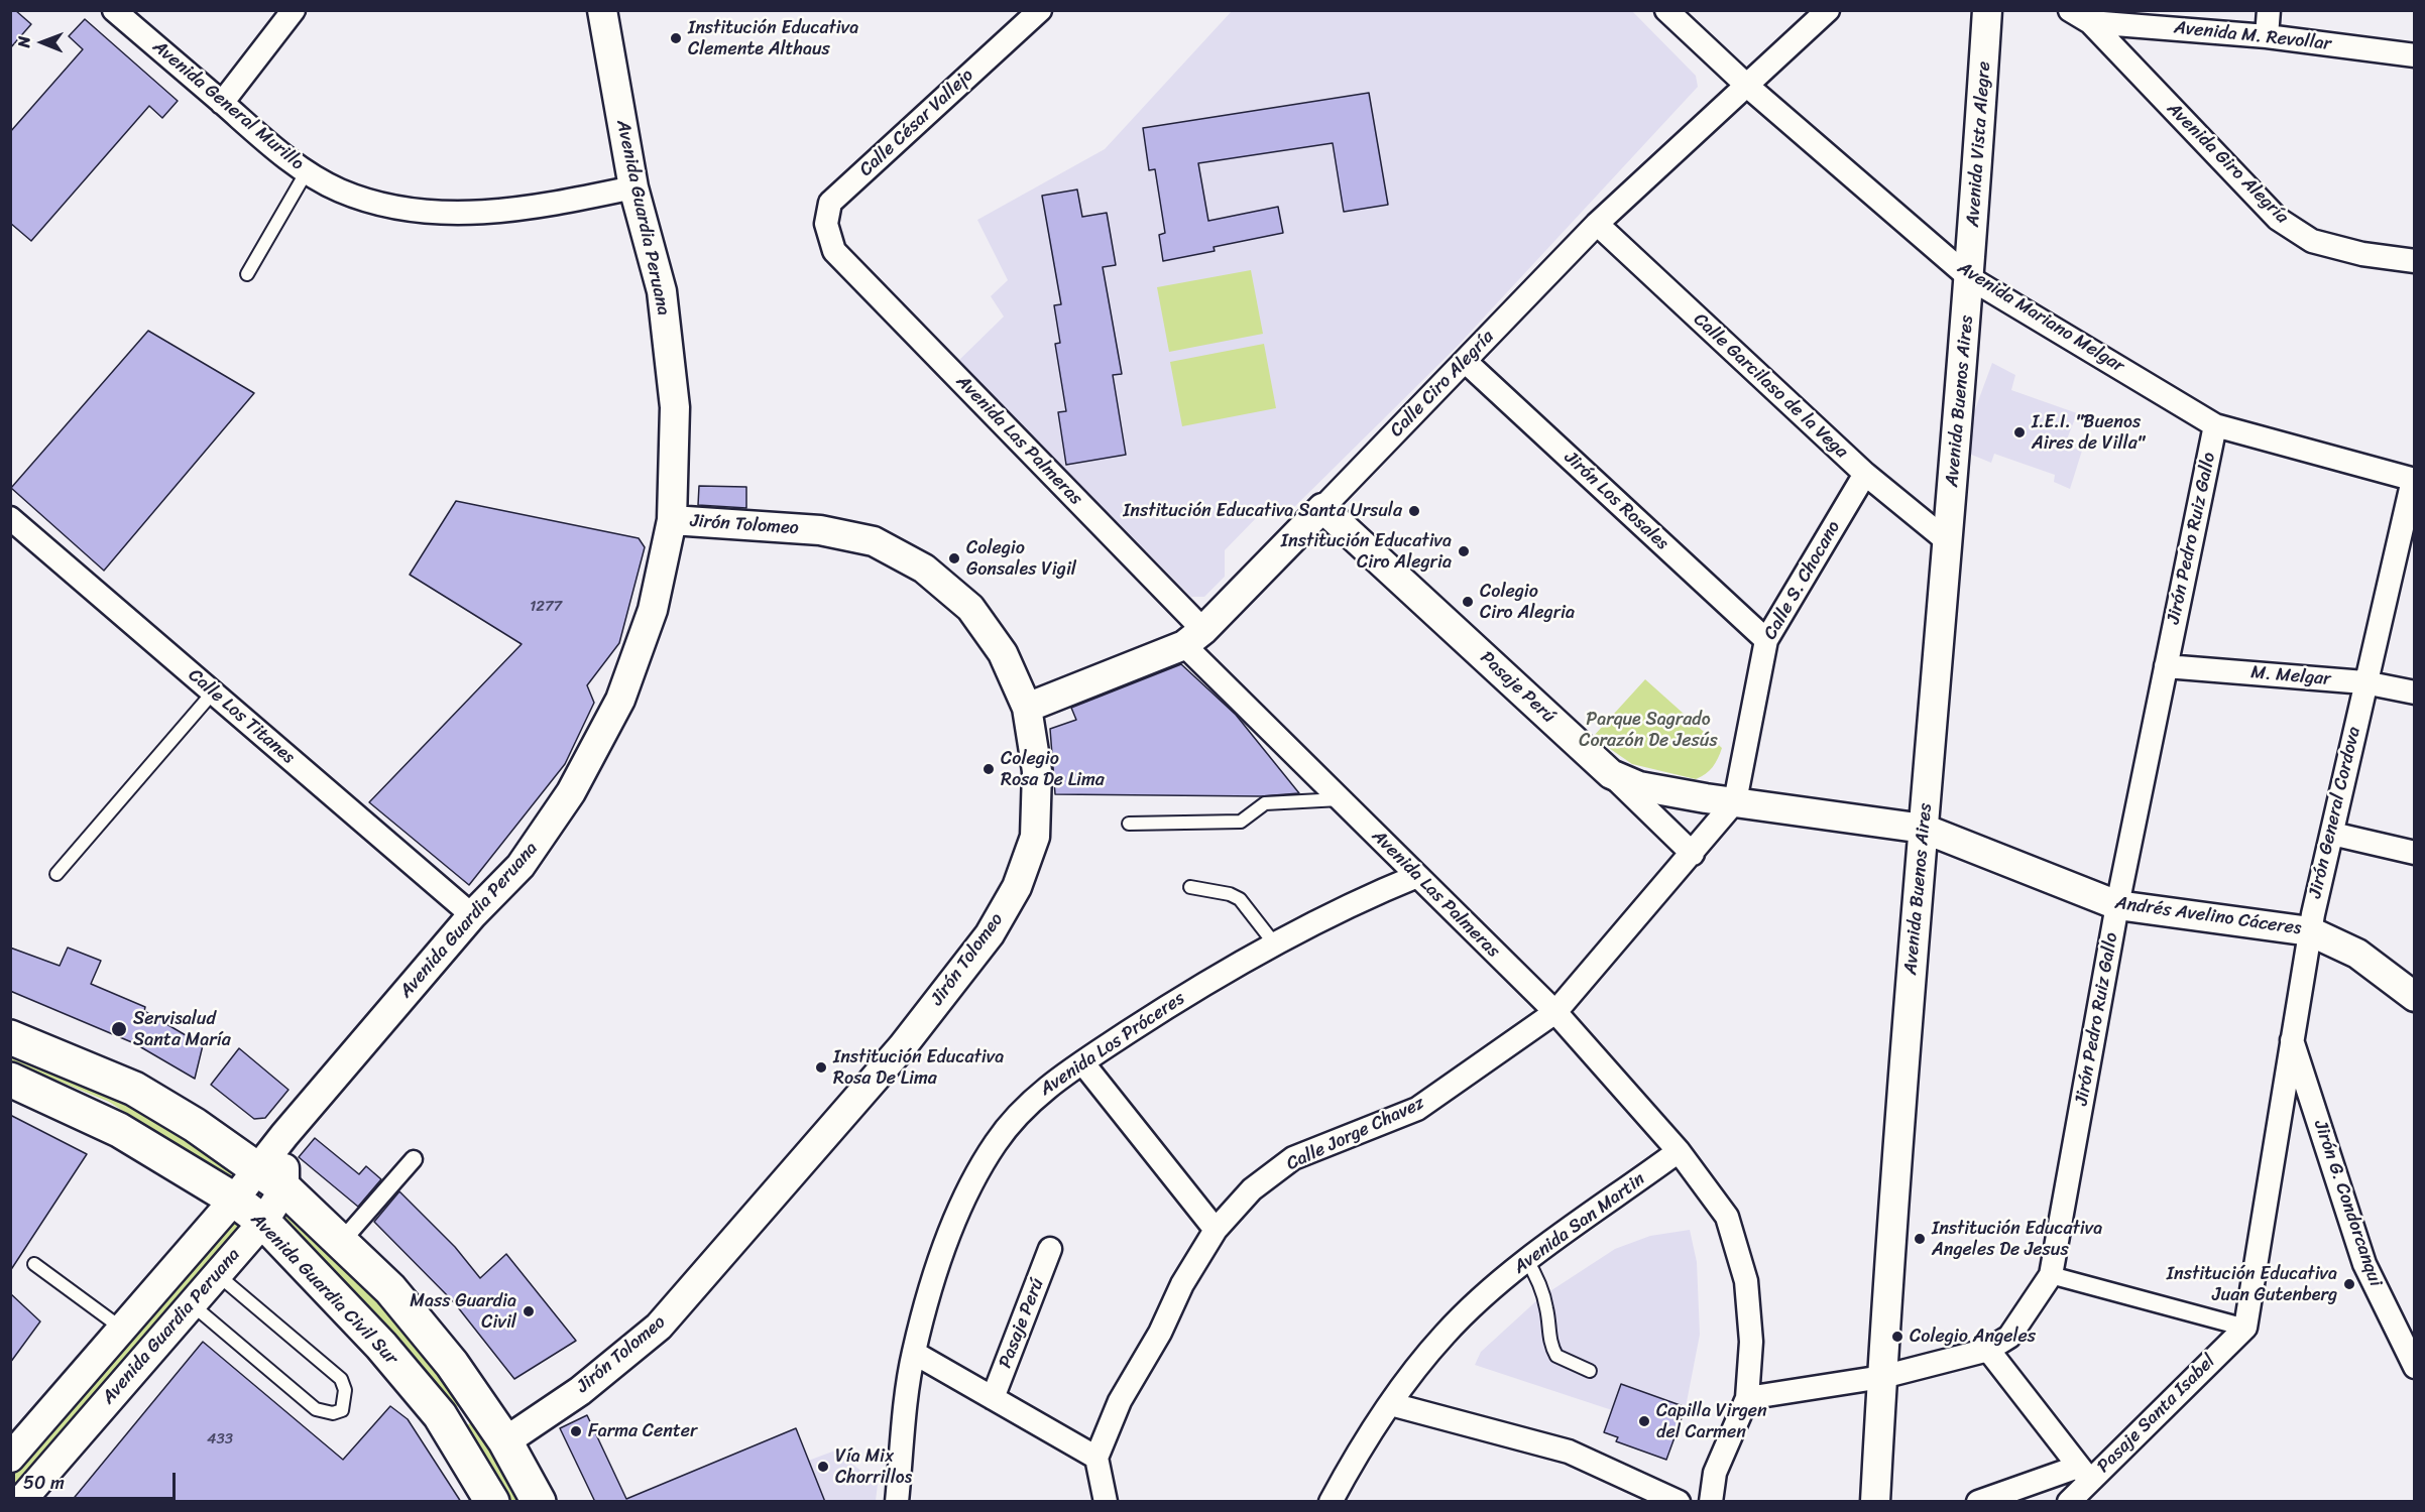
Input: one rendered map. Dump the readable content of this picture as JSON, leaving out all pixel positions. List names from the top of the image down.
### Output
{
  "streets": {
    "main road": ["Avenida Guardia Civil Sur"],
    "street": [
      "Avenida M. Revollar",
      "Avenida General Murillo",
      "Calle César Vallejo",
      "Avenida Vista Alegre",
      "Avenida Giro Alegría",
      "Avenida Guardia Peruana",
      "Avenida Mariano Melgar",
      "Calle Ciro Alegría",
      "Calle Garcilaso de la Vega",
      "Avenida Buenos Aires",
      "Avenida Las Palmeras",
      "Jirón Los Rosales",
      "Jirón Tolomeo",
      "Jirón Pedro Ruiz Gallo",
      "Calle S. Chocano",
      "M. Melgar",
      "Pasaje Perú",
      "Calle Los Titanes",
      "Jirón General Cordova",
      "Andrés Avelino Cáceres",
      "Avenida Los Próceres",
      "Calle Jorge Chavez",
      "Jirón G. Condorcanqui",
      "Avenida San Martin",
      "Pasaje Santa Isabel"
    ]
  },
  "crossings": [
    ["Avenida M. Revollar", "Avenida Giro Alegría"],
    ["Avenida General Murillo", "Avenida Guardia Peruana"],
    ["Calle César Vallejo", "Avenida Las Palmeras"],
    ["Avenida Vista Alegre", "Avenida Mariano Melgar"],
    ["Avenida Vista Alegre", "Avenida Buenos Aires"],
    ["Avenida Guardia Peruana", "Jirón Tolomeo"],
    ["Avenida Guardia Peruana", "Calle Los Titanes"],
    ["Avenida Guardia Peruana", "Avenida Guardia Civil Sur"],
    ["Avenida Mariano Melgar", "Calle Ciro Alegría"],
    ["Avenida Mariano Melgar", "Avenida Buenos Aires"],
    ["Avenida Mariano Melgar", "Jirón Pedro Ruiz Gallo"],
    ["Avenida Mariano Melgar", "Jirón General Cordova"],
    ["Calle Ciro Alegría", "Calle Garcilaso de la Vega"],
    ["Calle Ciro Alegría", "Avenida Las Palmeras"],
    ["Calle Ciro Alegría", "Jirón Los Rosales"],
    ["Calle Ciro Alegría", "Jirón Tolomeo"],
    ["Calle Ciro Alegría", "Pasaje Perú"],
    ["Calle Garcilaso de la Vega", "Avenida Buenos Aires"],
    ["Calle Garcilaso de la Vega", "Calle S. Chocano"],
    ["Avenida Buenos Aires", "Jirón Pedro Ruiz Gallo"],
    ["Avenida Buenos Aires", "Pasaje Perú"],
    ["Avenida Buenos Aires", "Andrés Avelino Cáceres"],
    ["Avenida Las Palmeras", "Jirón Pedro Ruiz Gallo"],
    ["Avenida Las Palmeras", "Avenida Los Próceres"],
    ["Avenida Las Palmeras", "Calle Jorge Chavez"],
    ["Avenida Las Palmeras", "Avenida San Martin"],
    ["Jirón Los Rosales", "Calle S. Chocano"],
    ["Jirón Pedro Ruiz Gallo", "M. Melgar"],
    ["Jirón Pedro Ruiz Gallo", "Andrés Avelino Cáceres"],
    ["Calle S. Chocano", "Pasaje Perú"],
    ["Calle S. Chocano", "Calle Jorge Chavez"],
    ["M. Melgar", "Jirón General Cordova"],
    ["Pasaje Perú", "Andrés Avelino Cáceres"],
    ["Pasaje Perú", "Calle Jorge Chavez"],
    ["Jirón General Cordova", "Andrés Avelino Cáceres"],
    ["Jirón General Cordova", "Jirón G. Condorcanqui"],
    ["Jirón General Cordova", "Pasaje Santa Isabel"]
  ],
  "parks": ["Parque Sagrado Corazón De Jesús"],
  "places": [
    "Institución Educativa Clemente Althaus",
    "I.E.I. \"Buenos Aires de Villa\"",
    "Institución Educativa Santa Ursula",
    "Institución Educativa Ciro Alegria",
    "Colegio Gonsales Vigil",
    "Colegio Ciro Alegria",
    "Colegio Rosa De Lima",
    "Servisalud Santa María",
    "Institución Educativa Rosa De Lima",
    "Institución Educativa Angeles De Jesus",
    "Institución Educativa Juan Gutenberg",
    "Mass Guardia Civil",
    "Colegio Angeles",
    "Capilla Virgen del Carmen",
    "Farma Center",
    "Vía Mix Chorrillos"
  ],
  "house_numbers": ["1277", "433"],
  "scale_bar": "50 m",
  "north": "left"
}
